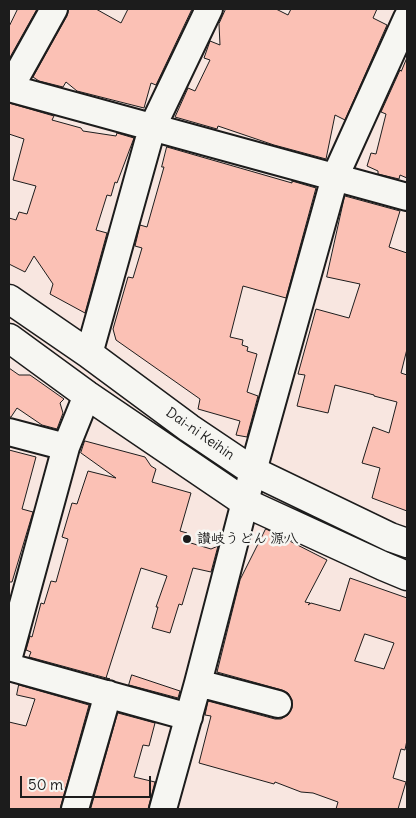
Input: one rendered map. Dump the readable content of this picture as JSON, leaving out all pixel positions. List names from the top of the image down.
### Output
{
  "streets": {
    "highway": ["Dai-ni Keihin"]
  },
  "places": ["讃岐うどん 源八"],
  "scale_bar": "50 m"
}
